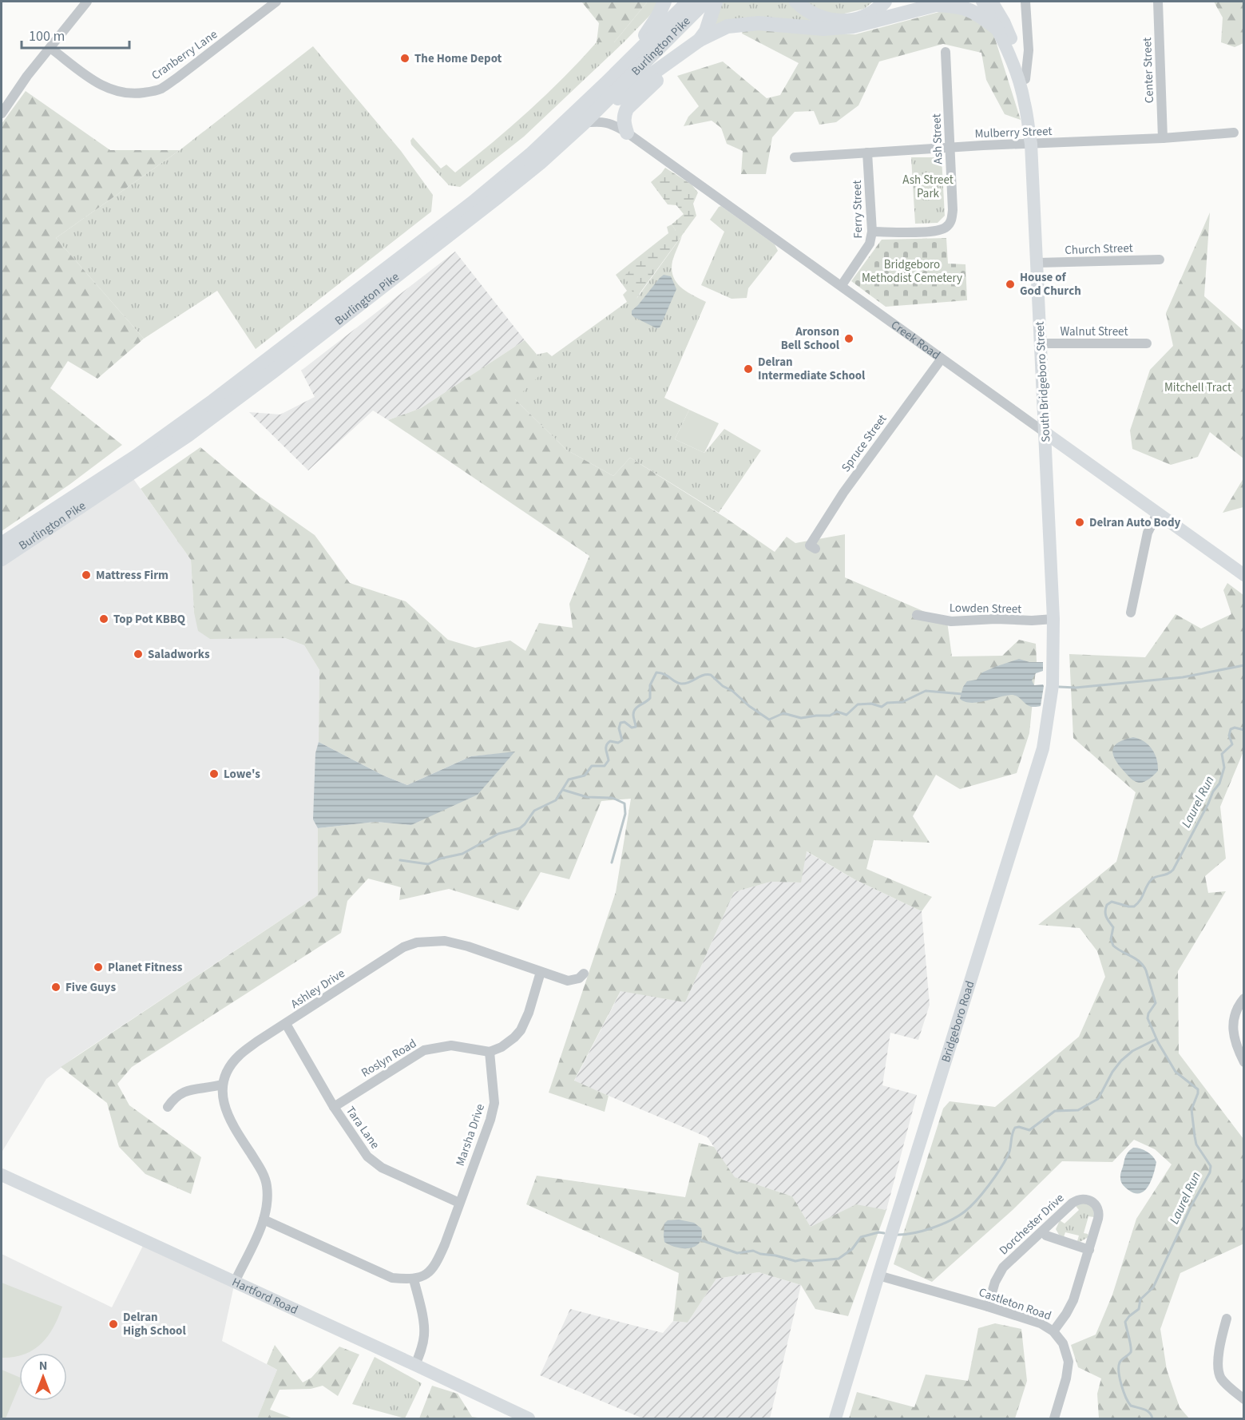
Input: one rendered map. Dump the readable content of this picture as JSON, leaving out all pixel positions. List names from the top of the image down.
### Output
{
  "streets": {
    "highway": ["Burlington Pike"],
    "main road": [
      "Creek Road",
      "South Bridgeboro Street",
      "Bridgeboro Road",
      "Hartford Road"
    ],
    "street": [
      "Cranberry Lane",
      "Center Street",
      "Mulberry Street",
      "Ash Street",
      "Ferry Street",
      "Church Street",
      "Walnut Street",
      "Spruce Street",
      "Lowden Street",
      "Ashley Drive",
      "Roslyn Road",
      "Tara Lane",
      "Marsha Drive",
      "Dorchester Drive",
      "Castleton Road"
    ]
  },
  "crossings": [
    ["Burlington Pike", "Creek Road"],
    ["Center Street", "Mulberry Street"],
    ["Mulberry Street", "Ash Street"],
    ["Mulberry Street", "Ferry Street"],
    ["Mulberry Street", "South Bridgeboro Street"],
    ["Ash Street", "Ferry Street"],
    ["Ferry Street", "Creek Road"],
    ["Church Street", "South Bridgeboro Street"],
    ["Walnut Street", "South Bridgeboro Street"],
    ["Creek Road", "South Bridgeboro Street"],
    ["Creek Road", "Spruce Street"],
    ["South Bridgeboro Street", "Lowden Street"],
    ["South Bridgeboro Street", "Bridgeboro Road"],
    ["Lowden Street", "Bridgeboro Road"],
    ["Ashley Drive", "Tara Lane"],
    ["Bridgeboro Road", "Castleton Road"],
    ["Roslyn Road", "Tara Lane"],
    ["Roslyn Road", "Marsha Drive"],
    ["Tara Lane", "Marsha Drive"],
    ["Dorchester Drive", "Castleton Road"]
  ],
  "water": ["Laurel Run"],
  "parks": ["Ash Street Park", "Bridgeboro Methodist Cemetery", "Mitchell Tract"],
  "places": [
    "The Home Depot",
    "House of God Church",
    "Aronson Bell School",
    "Delran Intermediate School",
    "Delran Auto Body",
    "Mattress Firm",
    "Top Pot KBBQ",
    "Saladworks",
    "Lowe's",
    "Planet Fitness",
    "Five Guys",
    "Delran High School"
  ],
  "scale_bar": "100 m",
  "north": "top"
}
